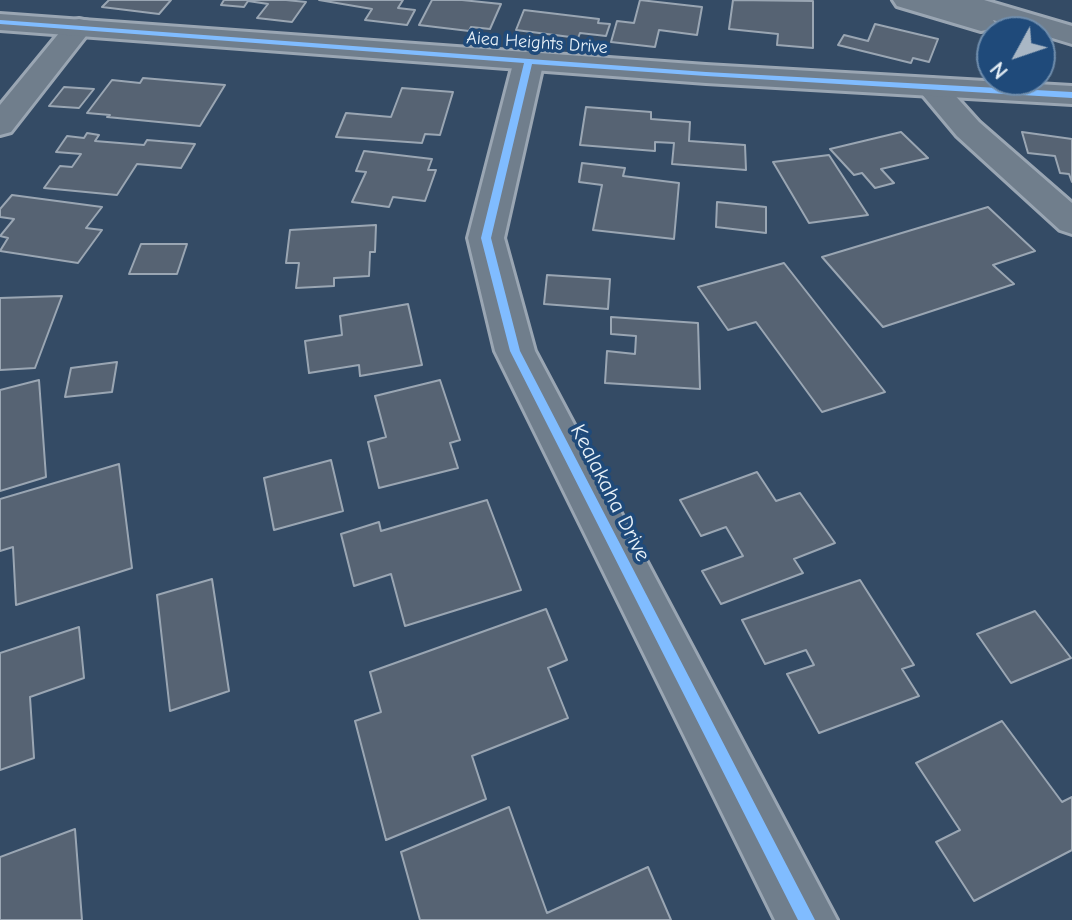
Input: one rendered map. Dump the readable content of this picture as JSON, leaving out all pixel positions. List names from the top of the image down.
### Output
{
  "streets": {
    "street": ["Aiea Heights Drive", "Kealakaha Drive"]
  },
  "crossings": [
    ["Aiea Heights Drive", "Kealakaha Drive"]
  ],
  "north": "bottom left"
}
